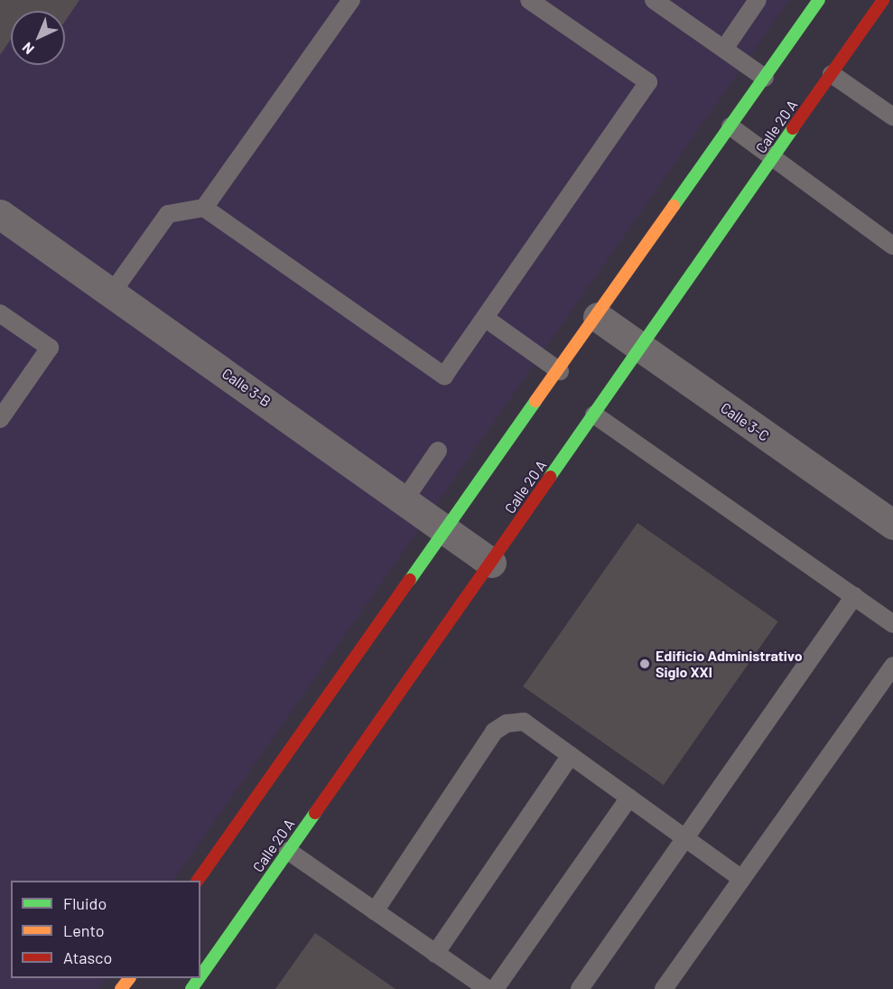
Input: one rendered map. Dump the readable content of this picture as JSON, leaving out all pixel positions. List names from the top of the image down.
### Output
{
  "streets": {
    "street": ["Calle 20 A", "Calle 3-B", "Calle 3-C"]
  },
  "crossings": [
    ["Calle 20 A", "Calle 3-B"],
    ["Calle 20 A", "Calle 3-C"]
  ],
  "places": ["Edificio Administrativo Siglo XXI"],
  "legend": ["Fluido", "Lento", "Atasco"],
  "north": "bottom left"
}
